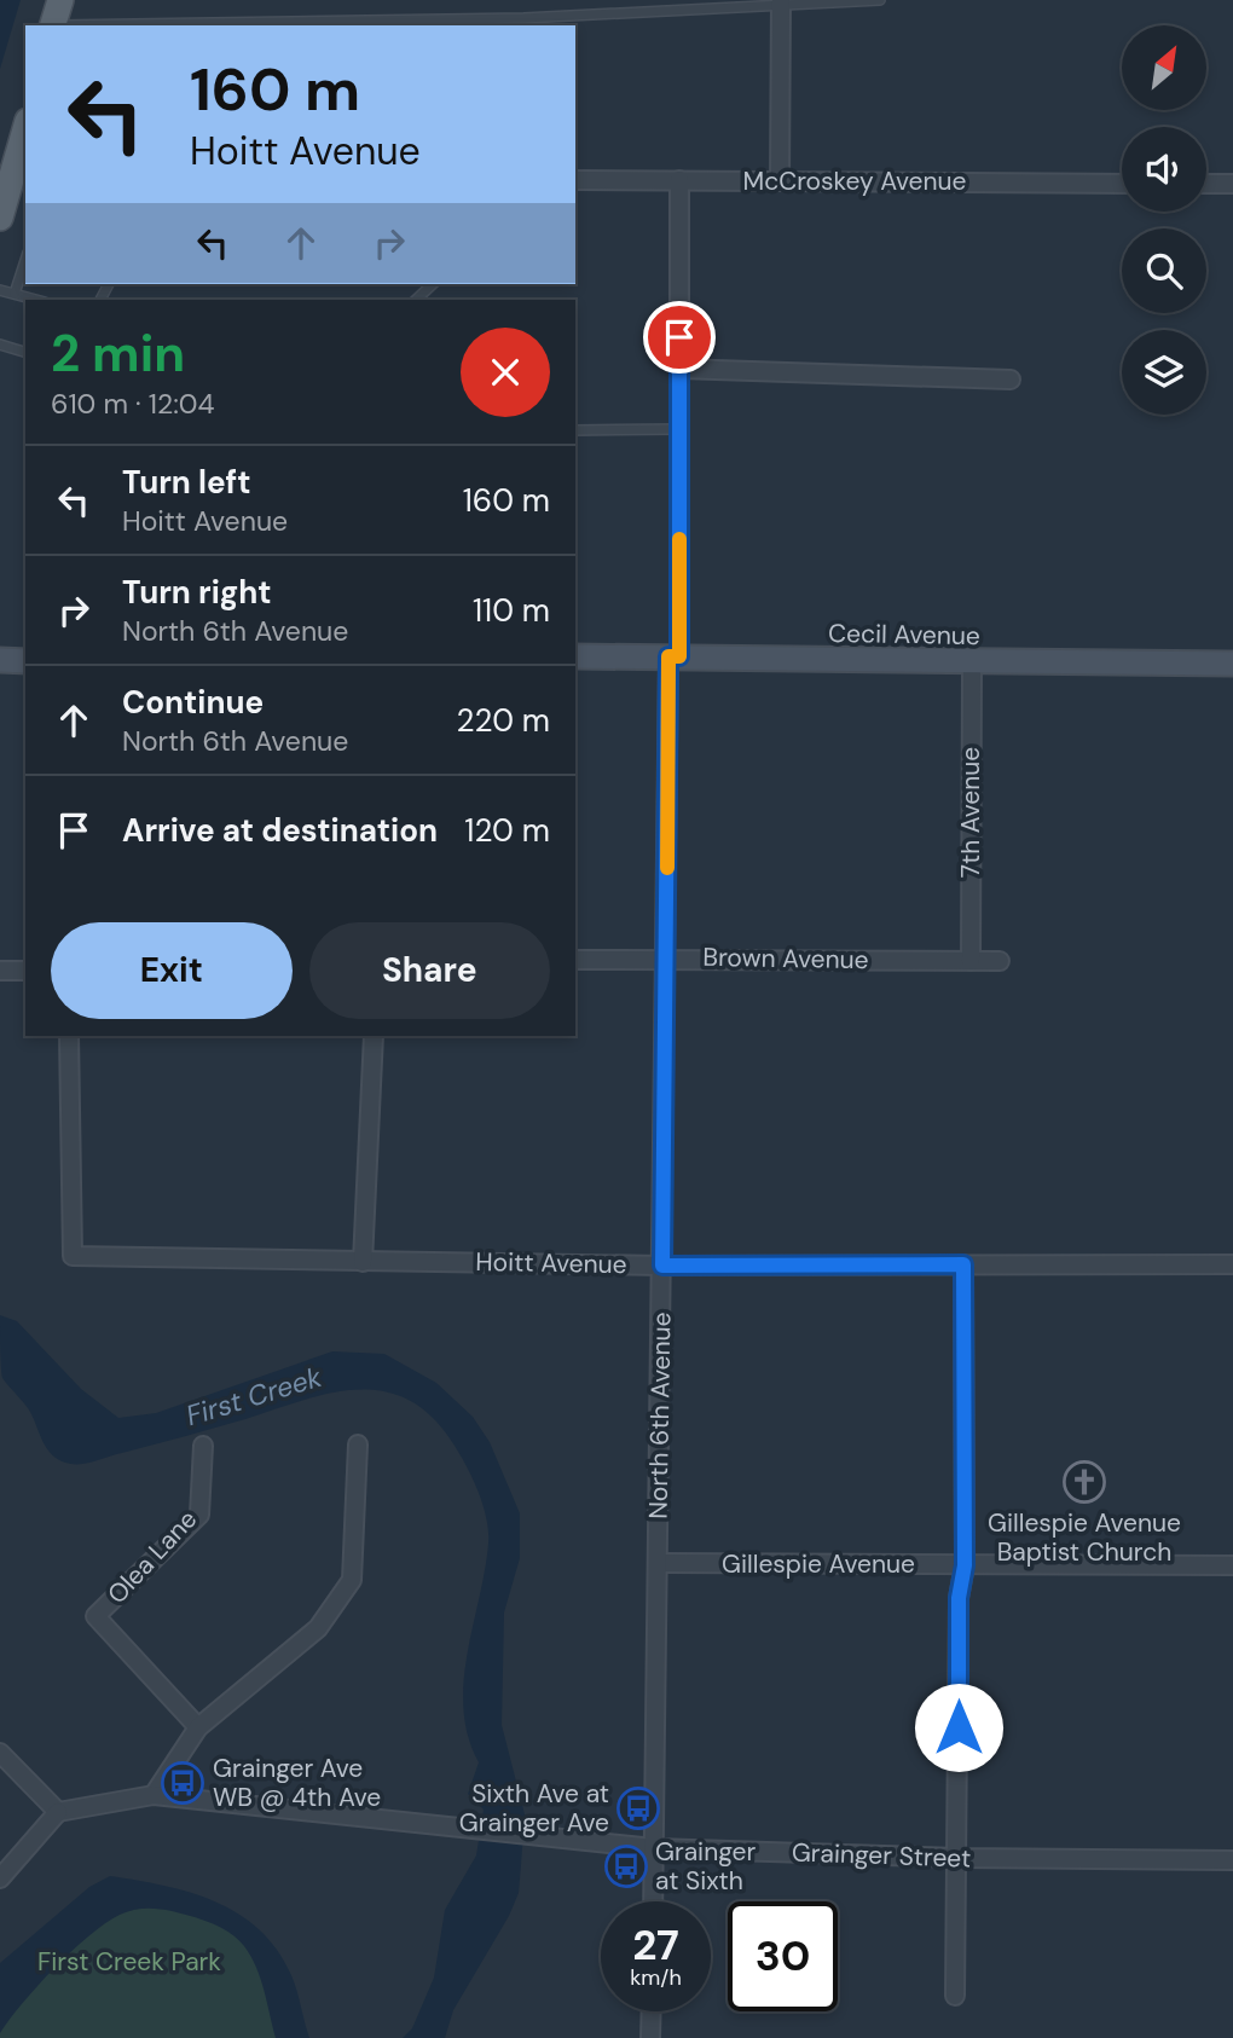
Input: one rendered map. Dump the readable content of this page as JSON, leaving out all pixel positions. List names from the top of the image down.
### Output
{
  "streets": {
    "street": [
      "McCroskey Avenue",
      "Cecil Avenue",
      "7th Avenue",
      "Brown Avenue",
      "Hoitt Avenue",
      "North 6th Avenue",
      "Olea Lane",
      "Gillespie Avenue",
      "Grainger Street"
    ]
  },
  "crossings": [
    ["McCroskey Avenue", "North 6th Avenue"],
    ["Cecil Avenue", "7th Avenue"],
    ["Cecil Avenue", "North 6th Avenue"],
    ["7th Avenue", "Brown Avenue"],
    ["Brown Avenue", "North 6th Avenue"],
    ["Hoitt Avenue", "North 6th Avenue"],
    ["North 6th Avenue", "Gillespie Avenue"],
    ["North 6th Avenue", "Grainger Street"]
  ],
  "water": ["First Creek"],
  "parks": ["First Creek Park"],
  "places": {
    "church": ["Gillespie Avenue Baptist Church"],
    "bus stop": ["Grainger Ave WB @ 4th Ave", "Sixth Ave at Grainger Ave", "Grainger at Sixth"]
  },
  "north": "top right",
  "page": {
    "turn": ["160 m", "Hoitt Avenue"],
    "heading": ["2 min", "610 m · 12:04"],
    "list": [
      {
        "name": "Turn left",
        "note": "Hoitt Avenue",
        "value": "160 m"
      },
      {
        "name": "Turn right",
        "note": "North 6th Avenue",
        "value": "110 m"
      },
      {
        "name": "Continue",
        "note": "North 6th Avenue",
        "value": "220 m"
      },
      {
        "name": "Arrive at destination",
        "value": "120 m"
      }
    ],
    "buttons": ["Exit", "Share"],
    "speed": "27 km/h",
    "limit": "30"
  }
}
